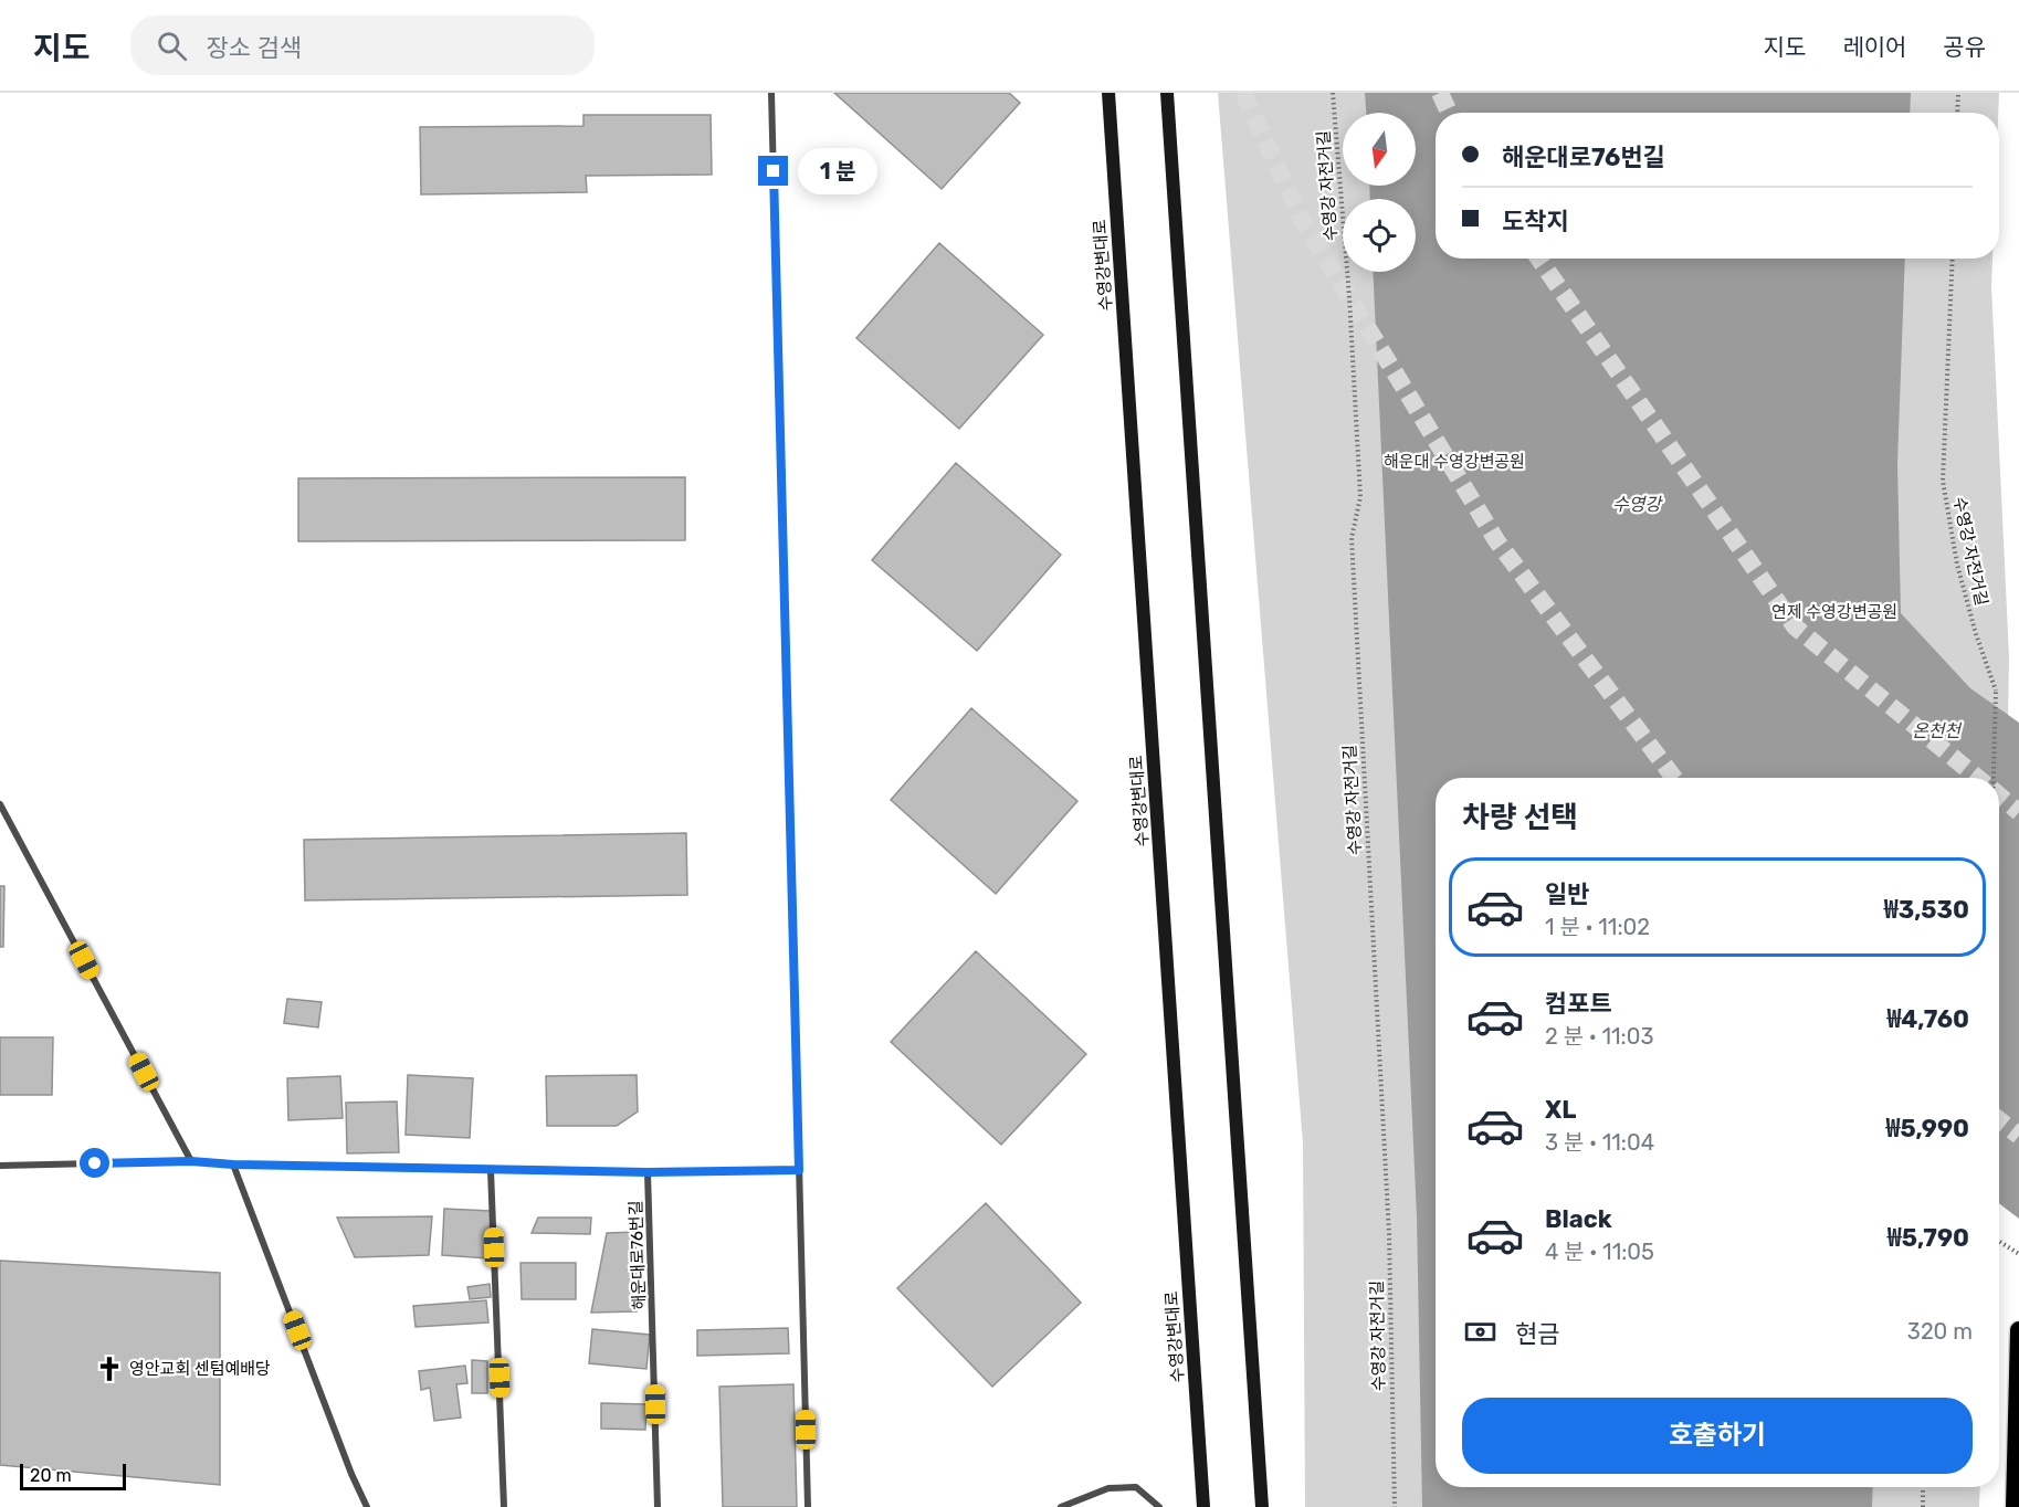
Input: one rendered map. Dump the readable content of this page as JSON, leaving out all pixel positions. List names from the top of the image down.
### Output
{
  "streets": {
    "main road": ["수영강변대로"],
    "street": ["해운대로76번길"],
    "path": ["수영강 자전거길"]
  },
  "water": ["수영강", "온천천"],
  "parks": ["해운대 수영강변공원", "연제 수영강변공원"],
  "places": {
    "church": ["영안교회 센텀예배당"]
  },
  "scale_bar": "20 m",
  "north": "bottom",
  "page": {
    "header": "지도",
    "search": "장소 검색",
    "nav": ["지도", "레이어", "공유"],
    "banner": ["해운대로76번길", "도착지"],
    "bubble": "1 분",
    "heading": "차량 선택",
    "list": [
      {
        "name": "일반",
        "note": "1 분 · 11:02",
        "value": "₩3,530"
      },
      {
        "name": "컴포트",
        "note": "2 분 · 11:03",
        "value": "₩4,760"
      },
      {
        "name": "XL",
        "note": "3 분 · 11:04",
        "value": "₩5,990"
      },
      {
        "name": "Black",
        "note": "4 분 · 11:05",
        "value": "₩5,790"
      }
    ],
    "pay": ["현금", "320 m"],
    "buttons": "호출하기",
    "scale": "20 m"
  }
}
